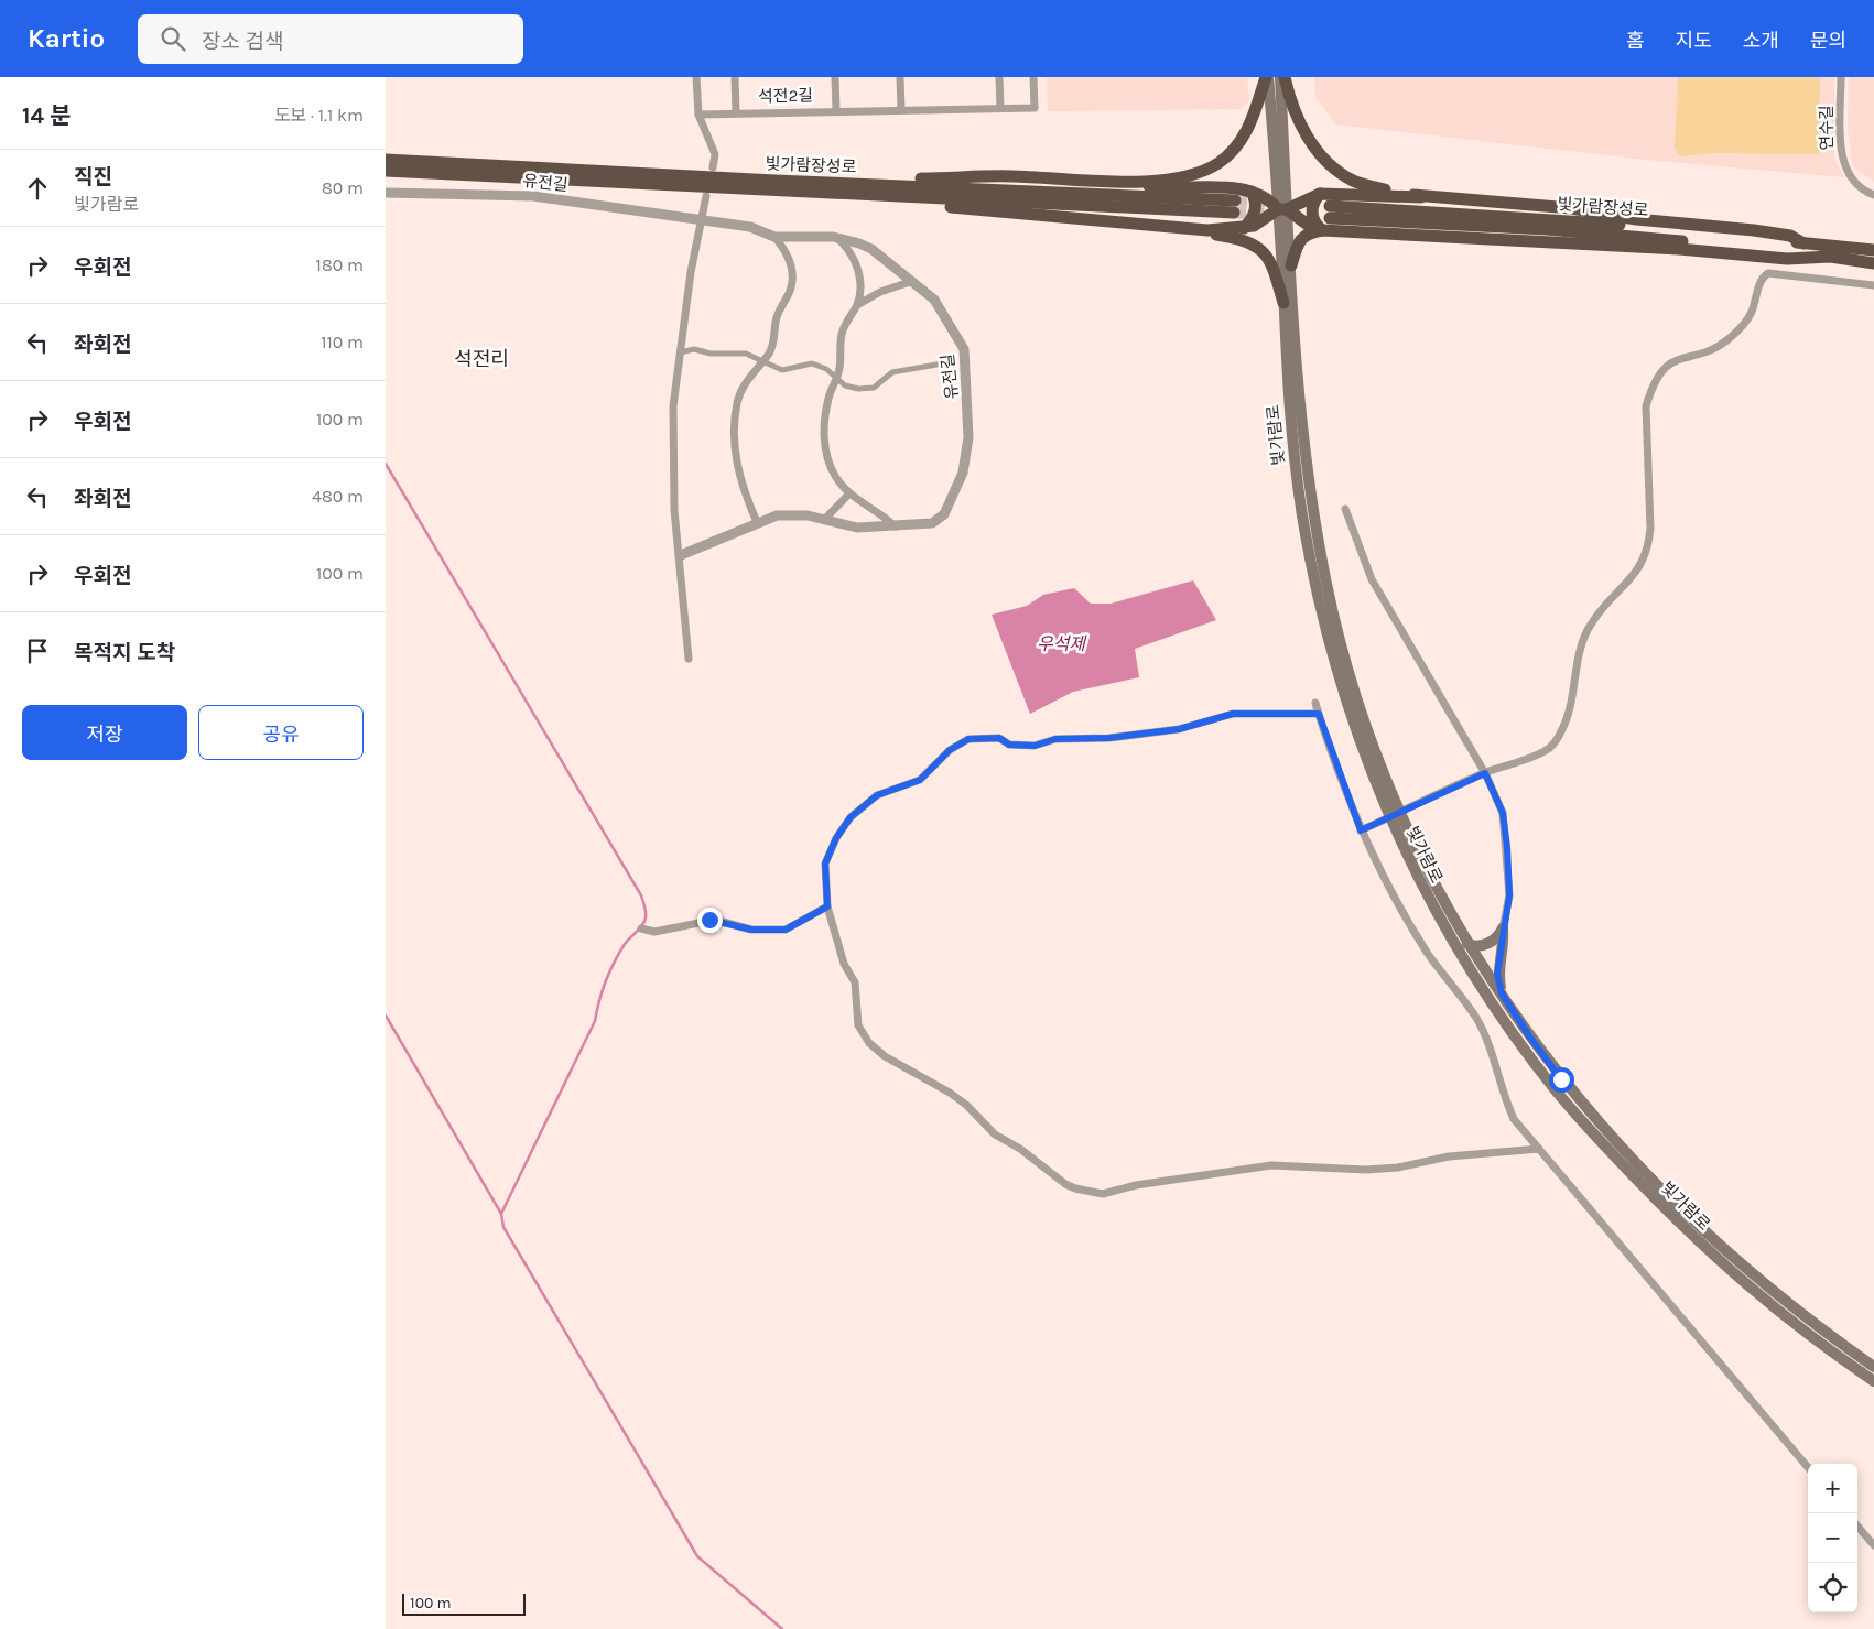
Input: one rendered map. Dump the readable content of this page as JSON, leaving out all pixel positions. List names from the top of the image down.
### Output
{
  "streets": {
    "highway": ["빛가람장성로"],
    "main road": ["빛가람로"],
    "street": ["석전2길", "연수길", "유전길"]
  },
  "districts": ["석전리"],
  "water": ["우석제"],
  "scale_bar": "100 m",
  "page": {
    "header": "Kartio",
    "search": "장소 검색",
    "nav": [
      "홈",
      "지도",
      "소개",
      "문의"
    ],
    "heading": ["14 분", "도보 · 1.1 km"],
    "list": [
      ["직진", "빛가람로", "80 m"],
      ["우회전", "180 m"],
      ["좌회전", "110 m"],
      ["우회전", "100 m"],
      ["좌회전", "480 m"],
      ["우회전", "100 m"],
      "목적지 도착"
    ],
    "buttons": ["저장", "공유"],
    "map_buttons": ["+", "−"],
    "scale": "100 m"
  }
}
